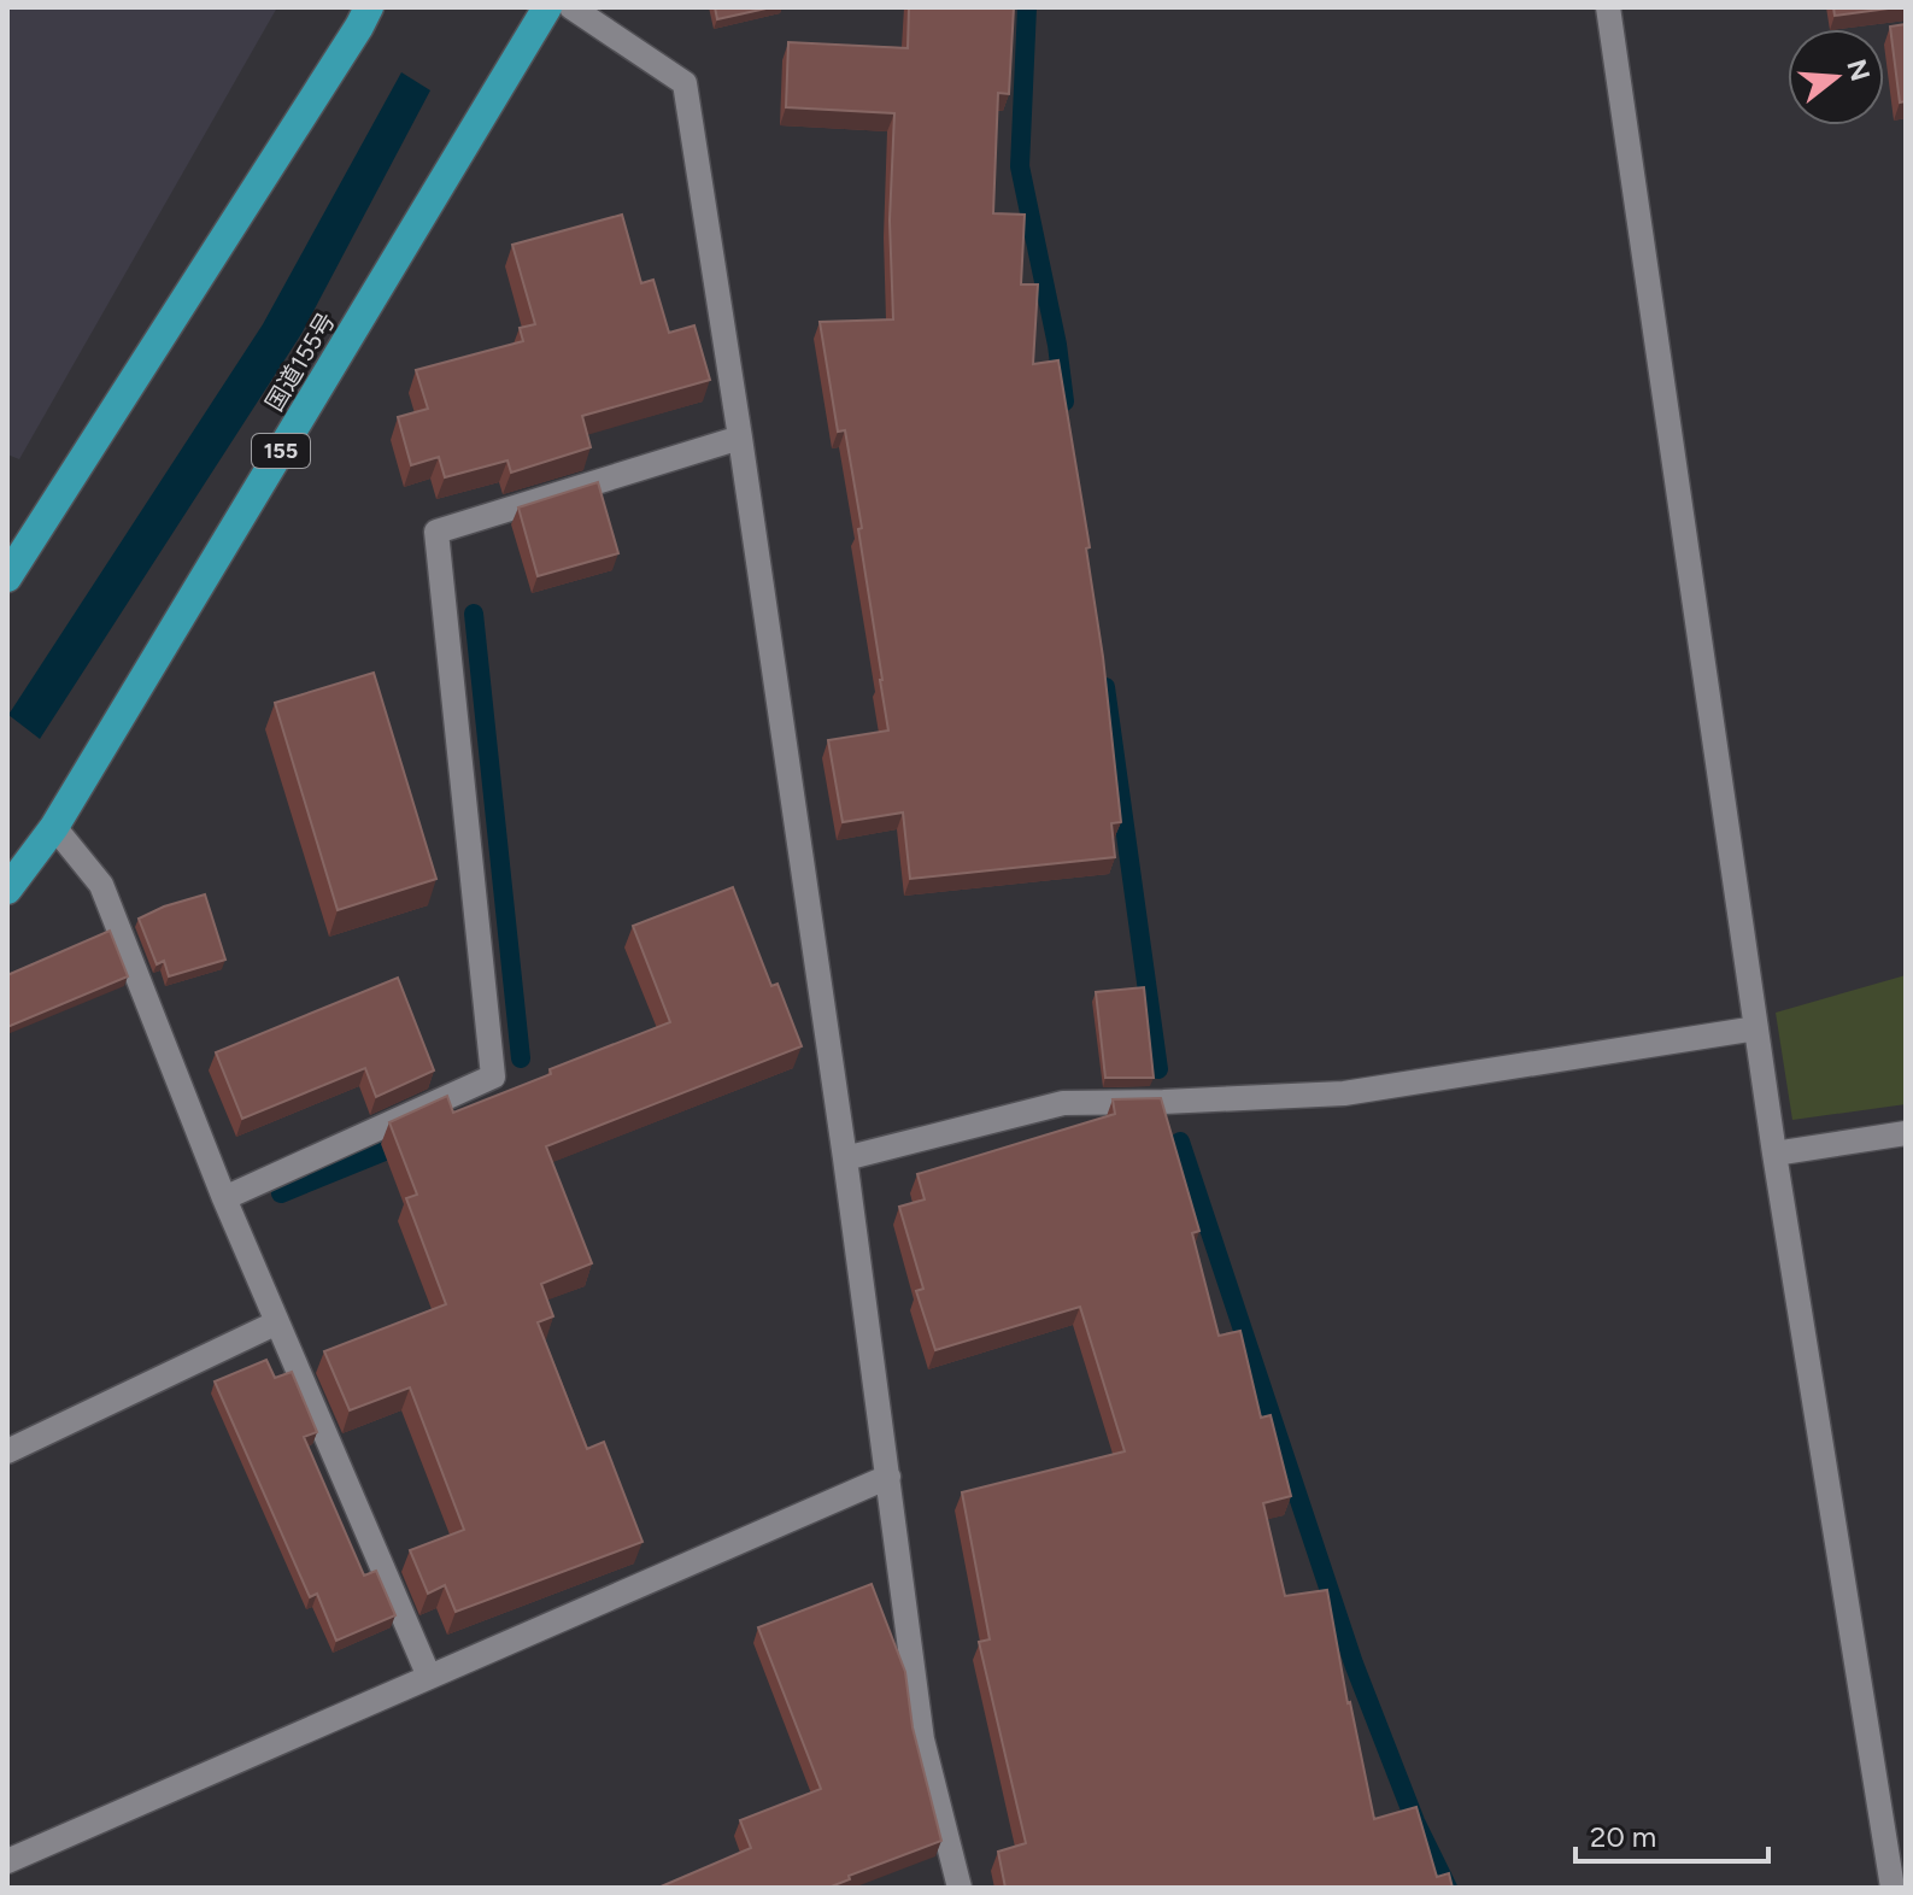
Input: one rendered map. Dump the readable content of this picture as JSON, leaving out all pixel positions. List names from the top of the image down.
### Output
{
  "streets": {
    "highway": ["国道155号", "155"]
  },
  "scale_bar": "20 m",
  "north": "right"
}
